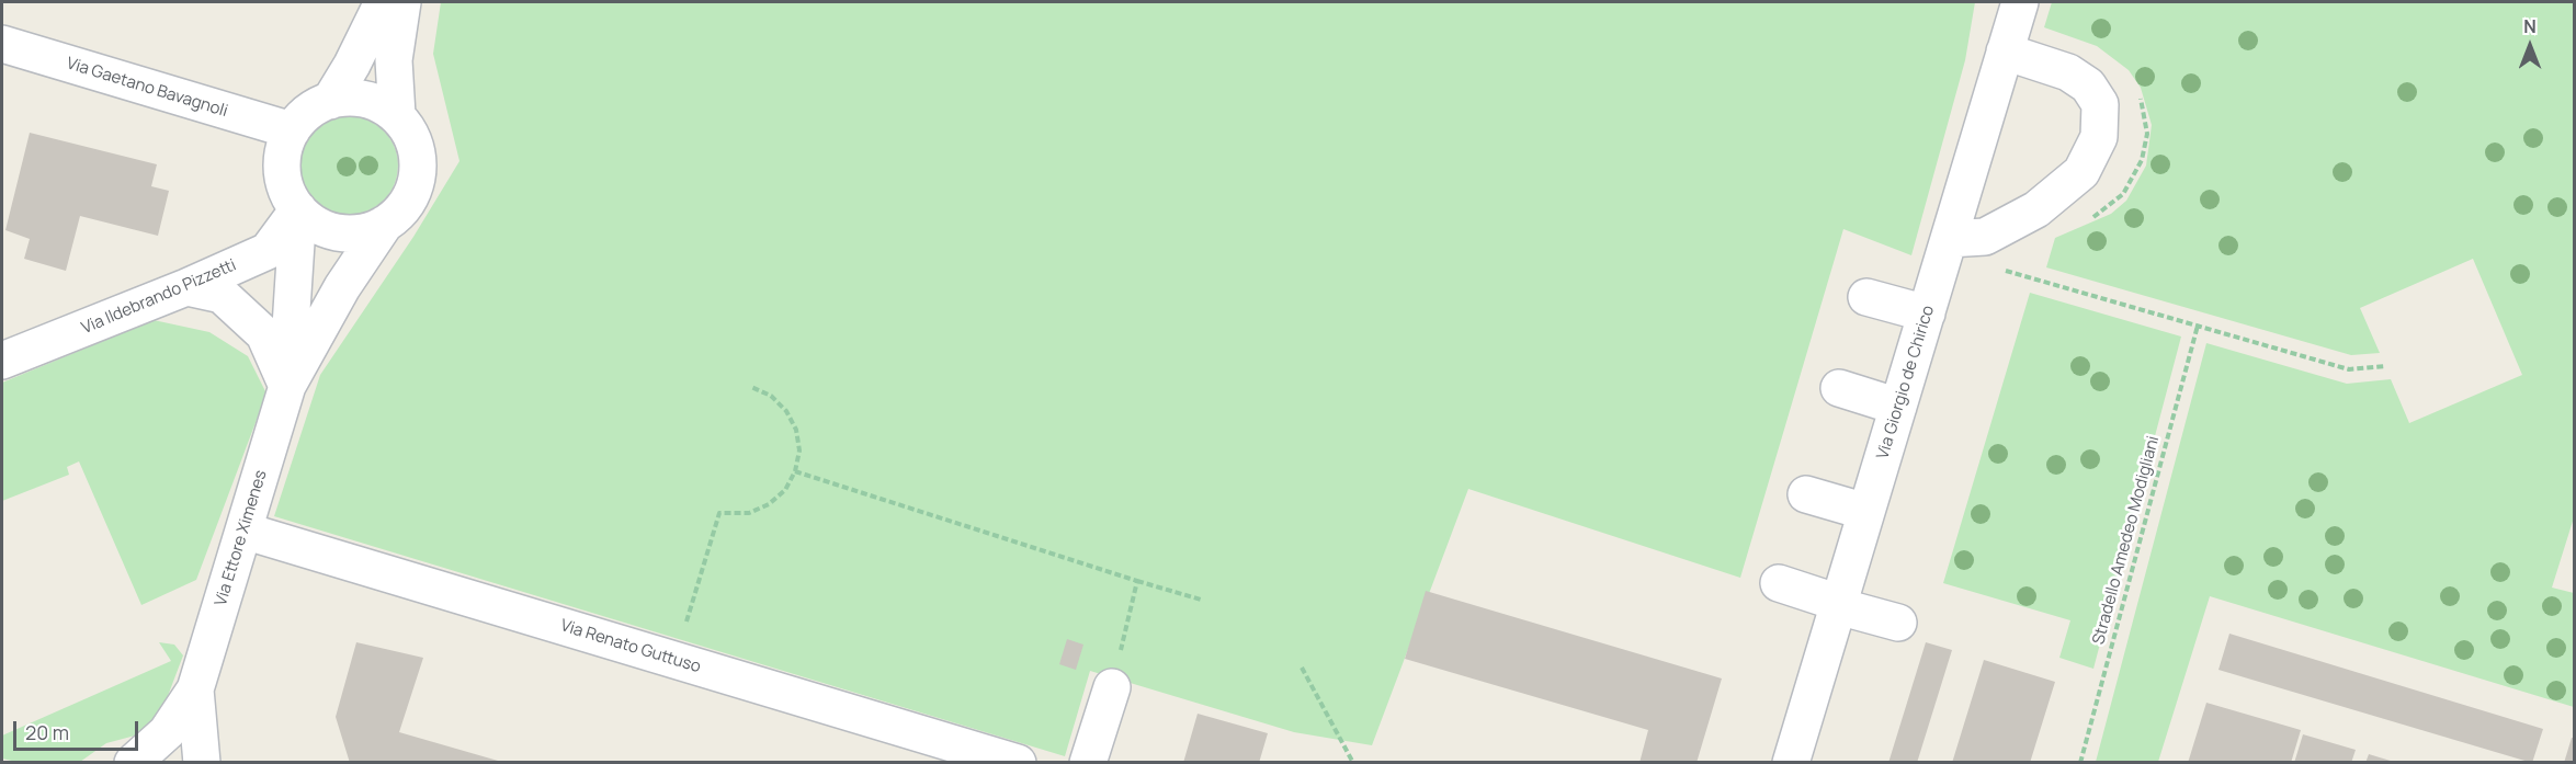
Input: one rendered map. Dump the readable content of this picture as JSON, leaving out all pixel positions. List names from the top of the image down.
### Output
{
  "streets": {
    "street": [
      "Via Gaetano Bavagnoli",
      "Via Ildebrando Pizzetti",
      "Via Giorgio de Chirico",
      "Via Ettore Ximenes",
      "Via Renato Guttuso"
    ],
    "path": ["Stradello Amedeo Modigliani"]
  },
  "crossings": [
    ["Via Gaetano Bavagnoli", "Via Ildebrando Pizzetti"],
    ["Via Gaetano Bavagnoli", "Via Ettore Ximenes"],
    ["Via Ildebrando Pizzetti", "Via Ettore Ximenes"],
    ["Via Ettore Ximenes", "Via Renato Guttuso"]
  ],
  "scale_bar": "20 m",
  "north": "top"
}
